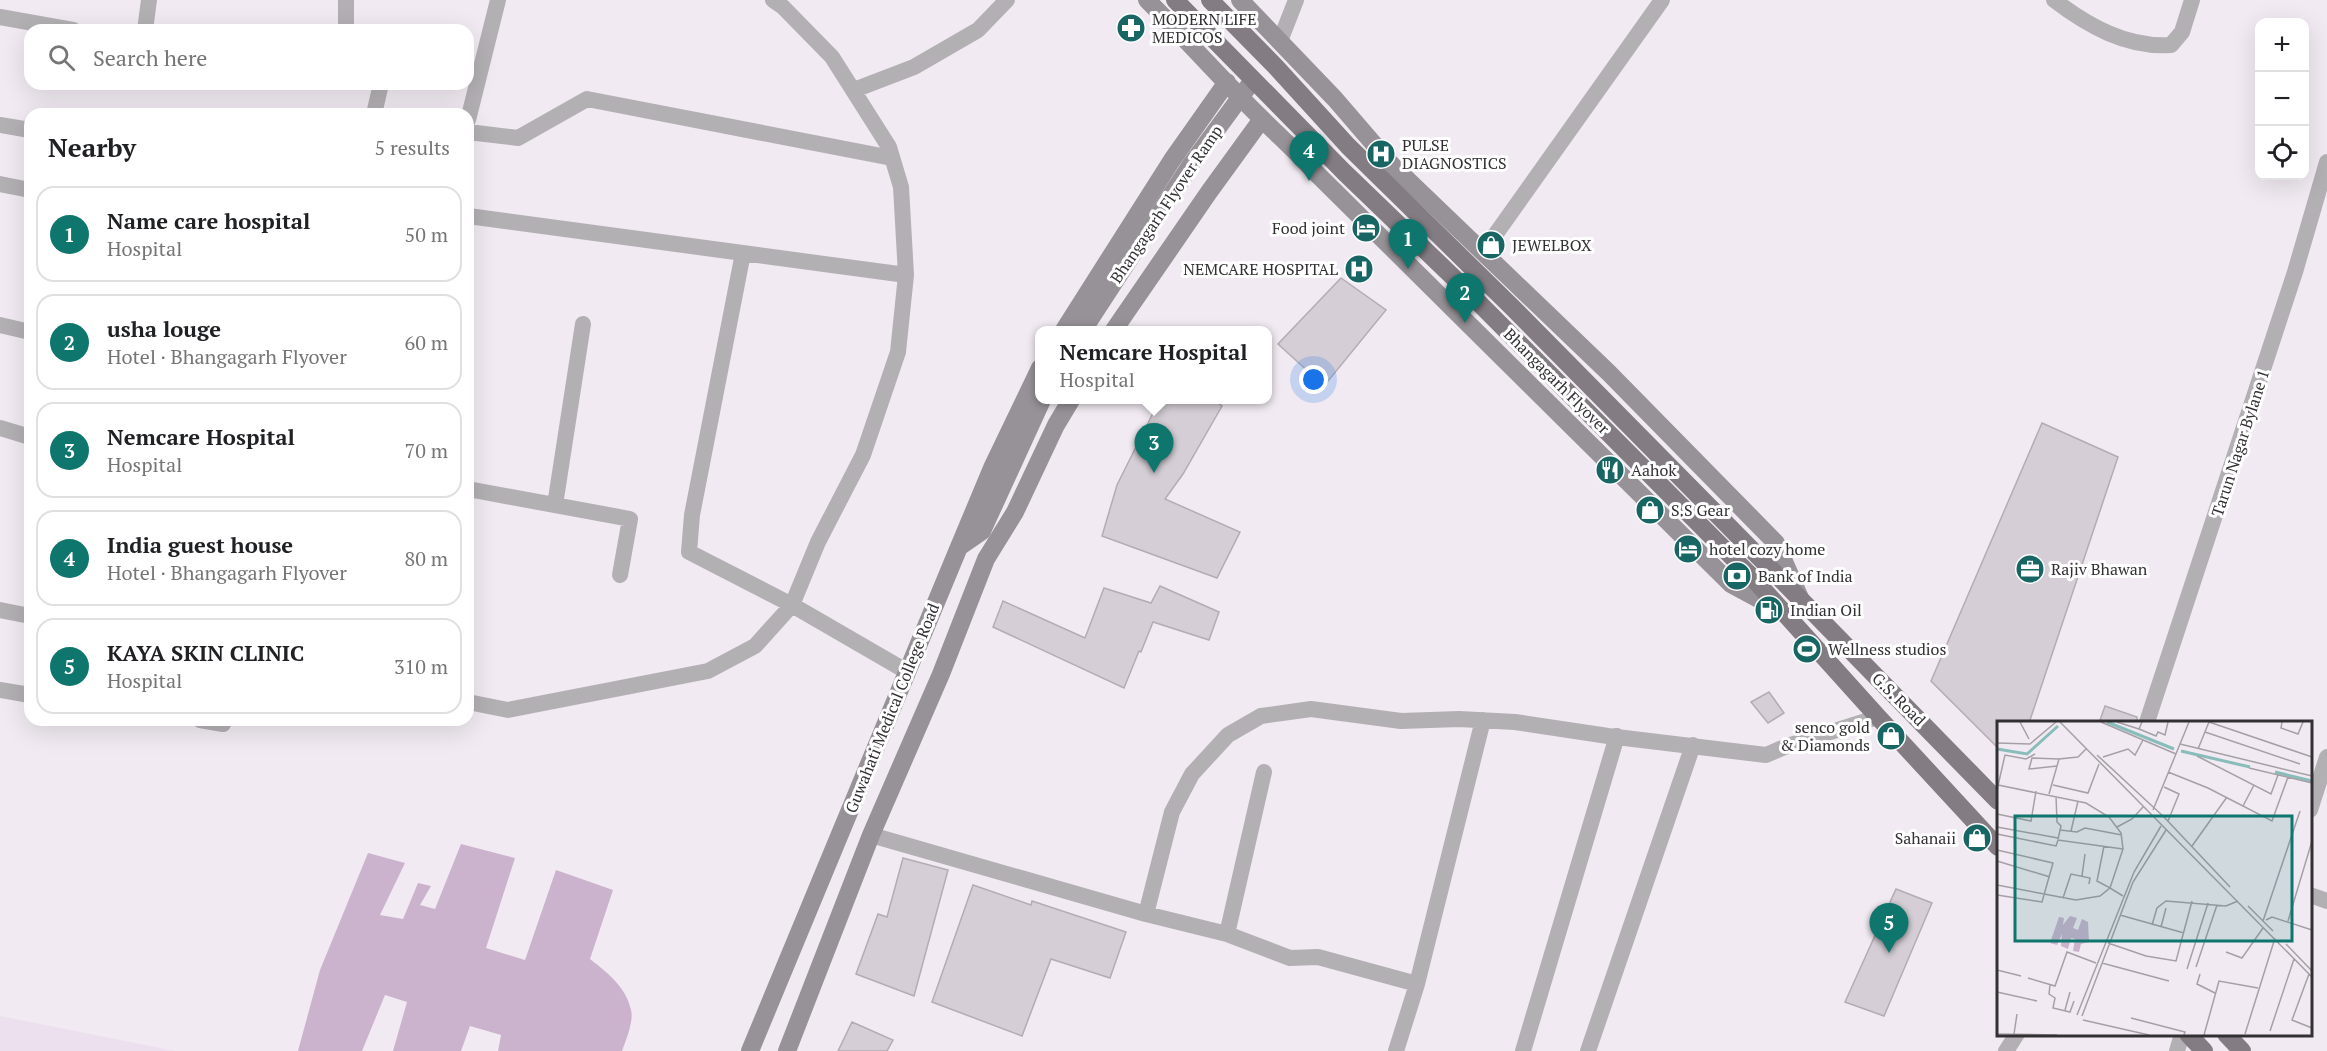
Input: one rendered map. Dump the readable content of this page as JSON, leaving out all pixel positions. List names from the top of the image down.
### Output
{
  "streets": {
    "main road": [
      "Bhangagarh Flyover Ramp",
      "Bhangagarh Flyover",
      "G.S. Road",
      "Guwahati Medical College Road"
    ],
    "street": ["Tarun Nagar Bylane 1"]
  },
  "crossings": [
    ["Bhangagarh Flyover Ramp", "Bhangagarh Flyover"],
    ["Bhangagarh Flyover", "G.S. Road"]
  ],
  "places": {
    "pharmacy": ["MODERN LIFE MEDICOS"],
    "hospital": ["PULSE DIAGNOSTICS", "NEMCARE HOSPITAL"],
    "hotel": ["Food joint", "hotel cozy home"],
    "shop": [
      "JEWELBOX",
      "S.S Gear",
      "senco gold & Diamonds",
      "Sahanaii"
    ],
    "restaurant": ["Aahok"],
    "office": ["Rajiv Bhawan"],
    "bank": ["Bank of India"],
    "fuel station": ["Indian Oil"],
    "sports": ["Wellness studios"]
  },
  "page": {
    "map_buttons": ["+", "−"],
    "search": "Search here",
    "heading": ["Nearby", "5 results"],
    "pins": [
      "4",
      "1",
      "2",
      "3",
      "5"
    ],
    "list": [
      {
        "mark": "1",
        "name": "Name care hospital",
        "note": "Hospital",
        "value": "50 m"
      },
      {
        "mark": "2",
        "name": "usha louge",
        "note": "Hotel · Bhangagarh Flyover",
        "value": "60 m"
      },
      {
        "mark": "3",
        "name": "Nemcare Hospital",
        "note": "Hospital",
        "value": "70 m"
      },
      {
        "mark": "4",
        "name": "India guest house",
        "note": "Hotel · Bhangagarh Flyover",
        "value": "80 m"
      },
      {
        "mark": "5",
        "name": "KAYA SKIN CLINIC",
        "note": "Hospital",
        "value": "310 m"
      }
    ],
    "popup": ["Nemcare Hospital", "Hospital"]
  }
}
